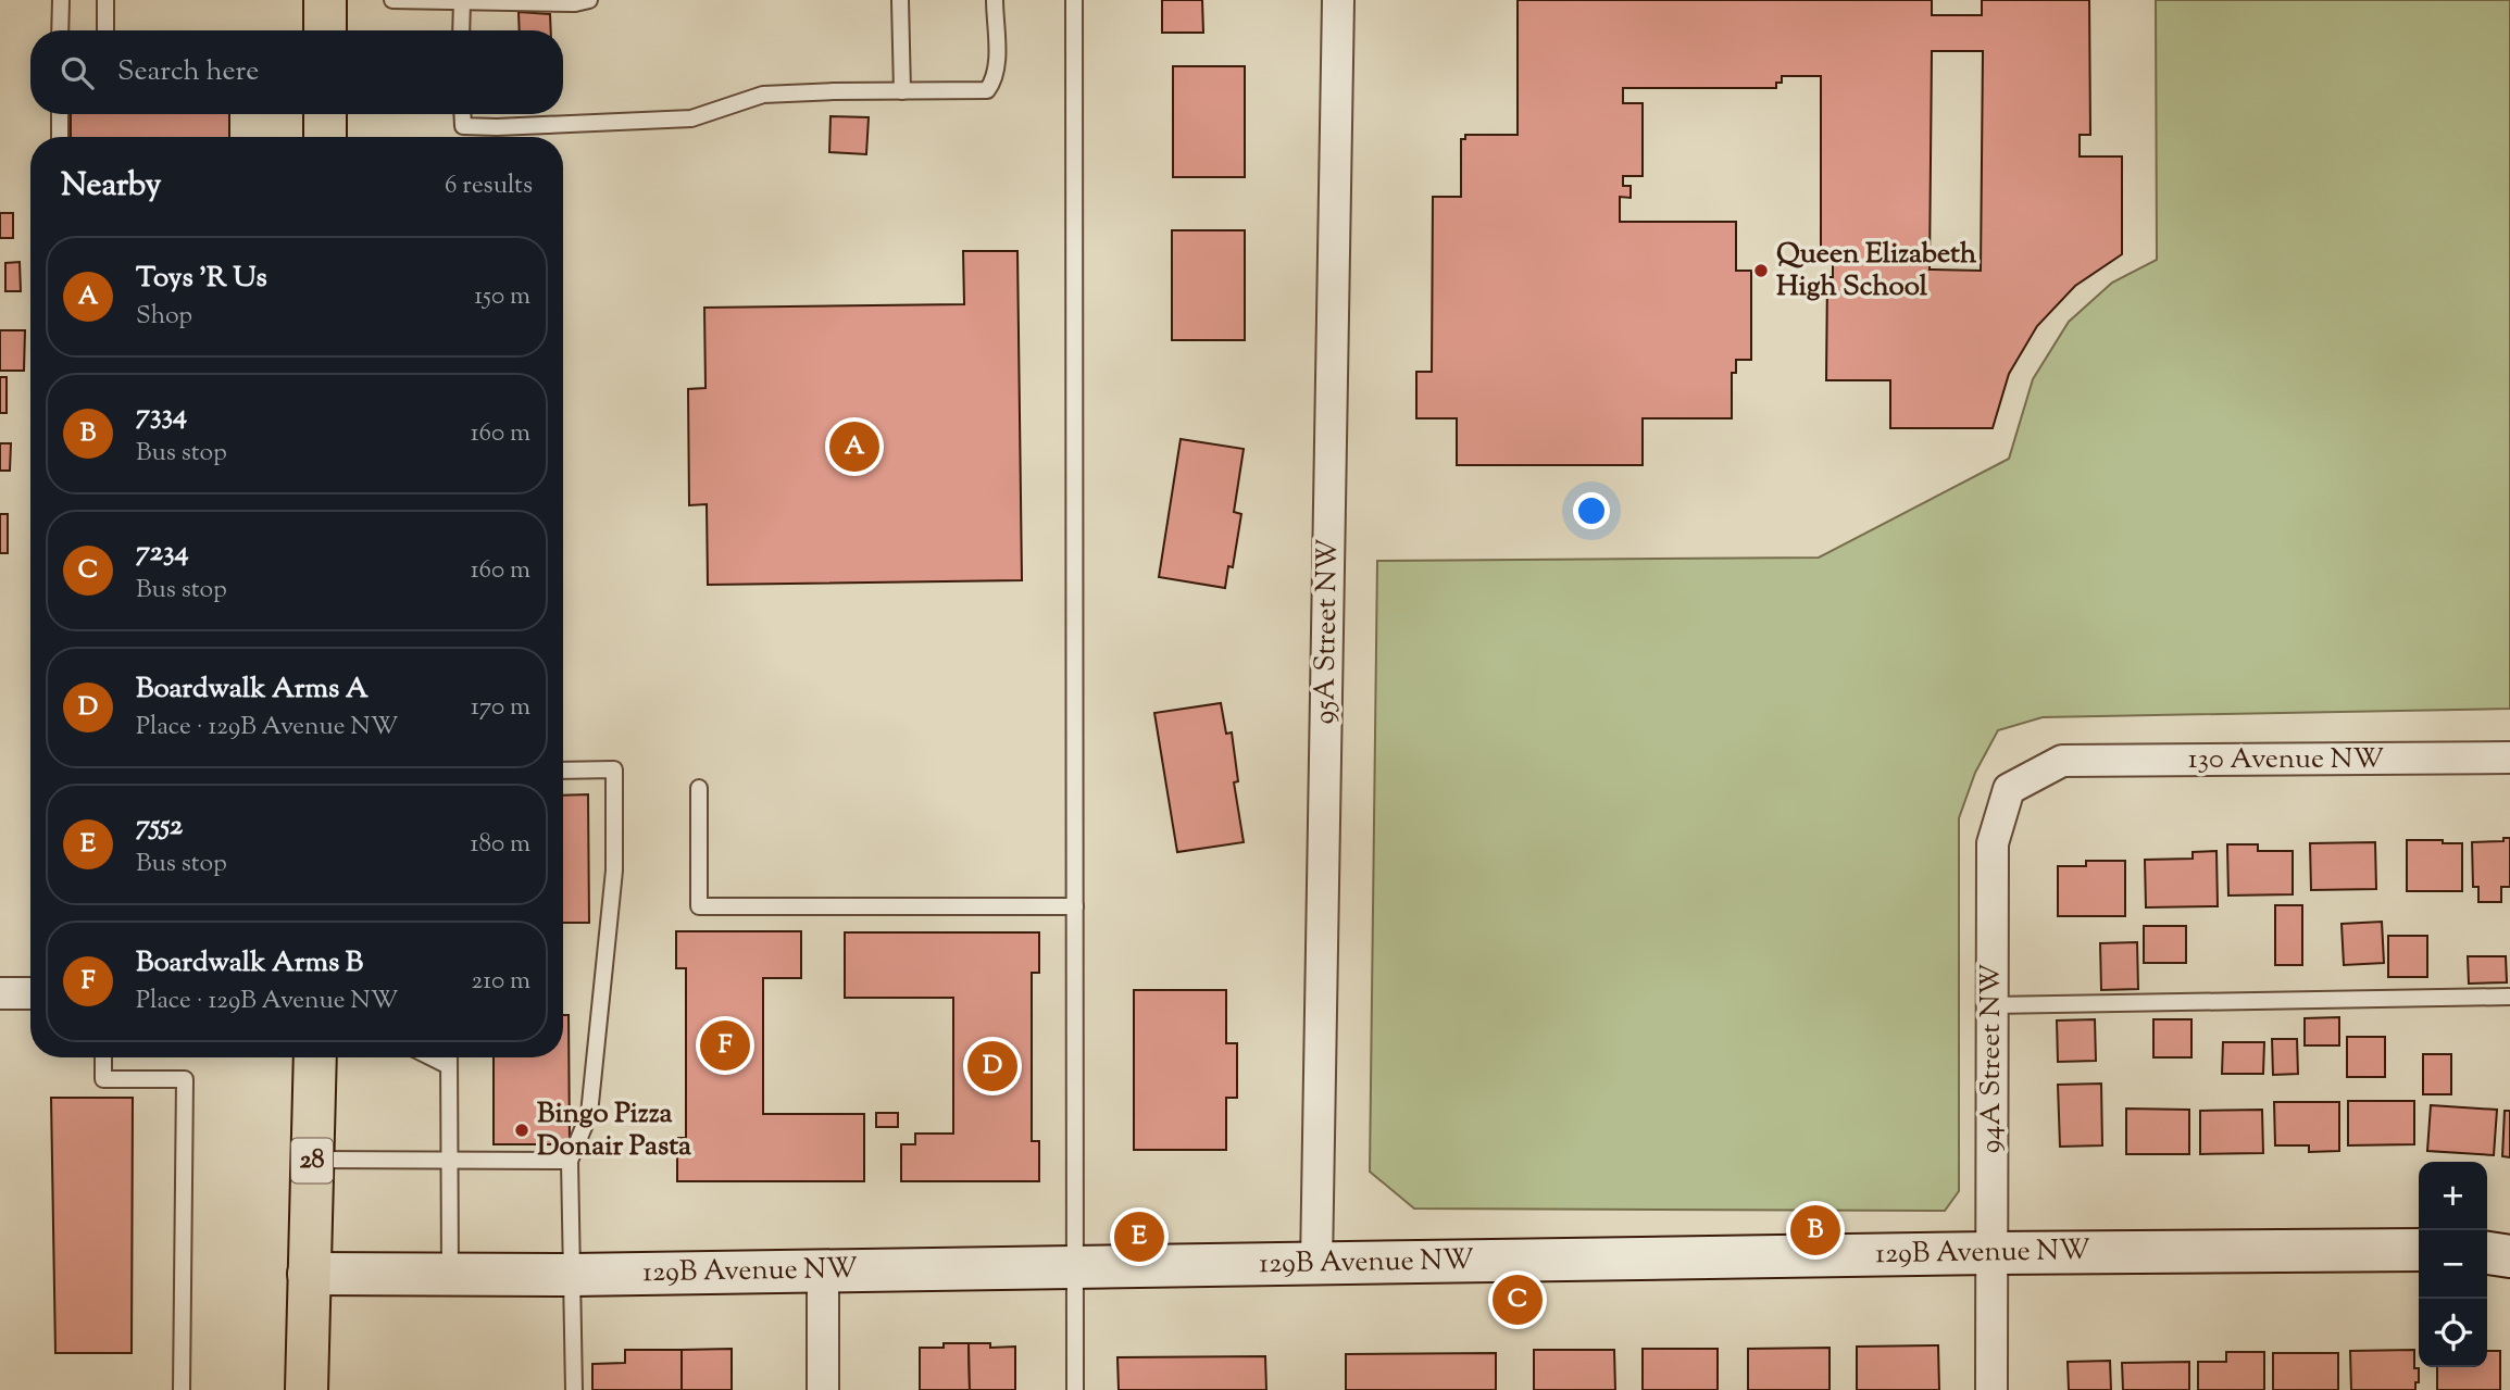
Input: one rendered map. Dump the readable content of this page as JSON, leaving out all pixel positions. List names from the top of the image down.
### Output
{
  "streets": {
    "main road": ["28"],
    "street": [
      "95A Street NW",
      "130 Avenue NW",
      "94A Street NW",
      "129B Avenue NW"
    ]
  },
  "crossings": [
    ["95A Street NW", "129B Avenue NW"],
    ["130 Avenue NW", "94A Street NW"],
    ["94A Street NW", "129B Avenue NW"],
    ["28", "129B Avenue NW"]
  ],
  "places": ["Queen Elizabeth High School", "Bingo Pizza Donair Pasta"],
  "page": {
    "search": "Search here",
    "heading": ["Nearby", "6 results"],
    "list": [
      {
        "mark": "A",
        "name": "Toys 'R Us",
        "note": "Shop",
        "value": "150 m"
      },
      {
        "mark": "B",
        "name": "7334",
        "note": "Bus stop",
        "value": "160 m"
      },
      {
        "mark": "C",
        "name": "7234",
        "note": "Bus stop",
        "value": "160 m"
      },
      {
        "mark": "D",
        "name": "Boardwalk Arms A",
        "note": "Place · 129B Avenue NW",
        "value": "170 m"
      },
      {
        "mark": "E",
        "name": "7552",
        "note": "Bus stop",
        "value": "180 m"
      },
      {
        "mark": "F",
        "name": "Boardwalk Arms B",
        "note": "Place · 129B Avenue NW",
        "value": "210 m"
      }
    ],
    "pins": [
      "A",
      "F",
      "D",
      "B",
      "E",
      "C"
    ],
    "map_buttons": ["+", "−"]
  }
}
